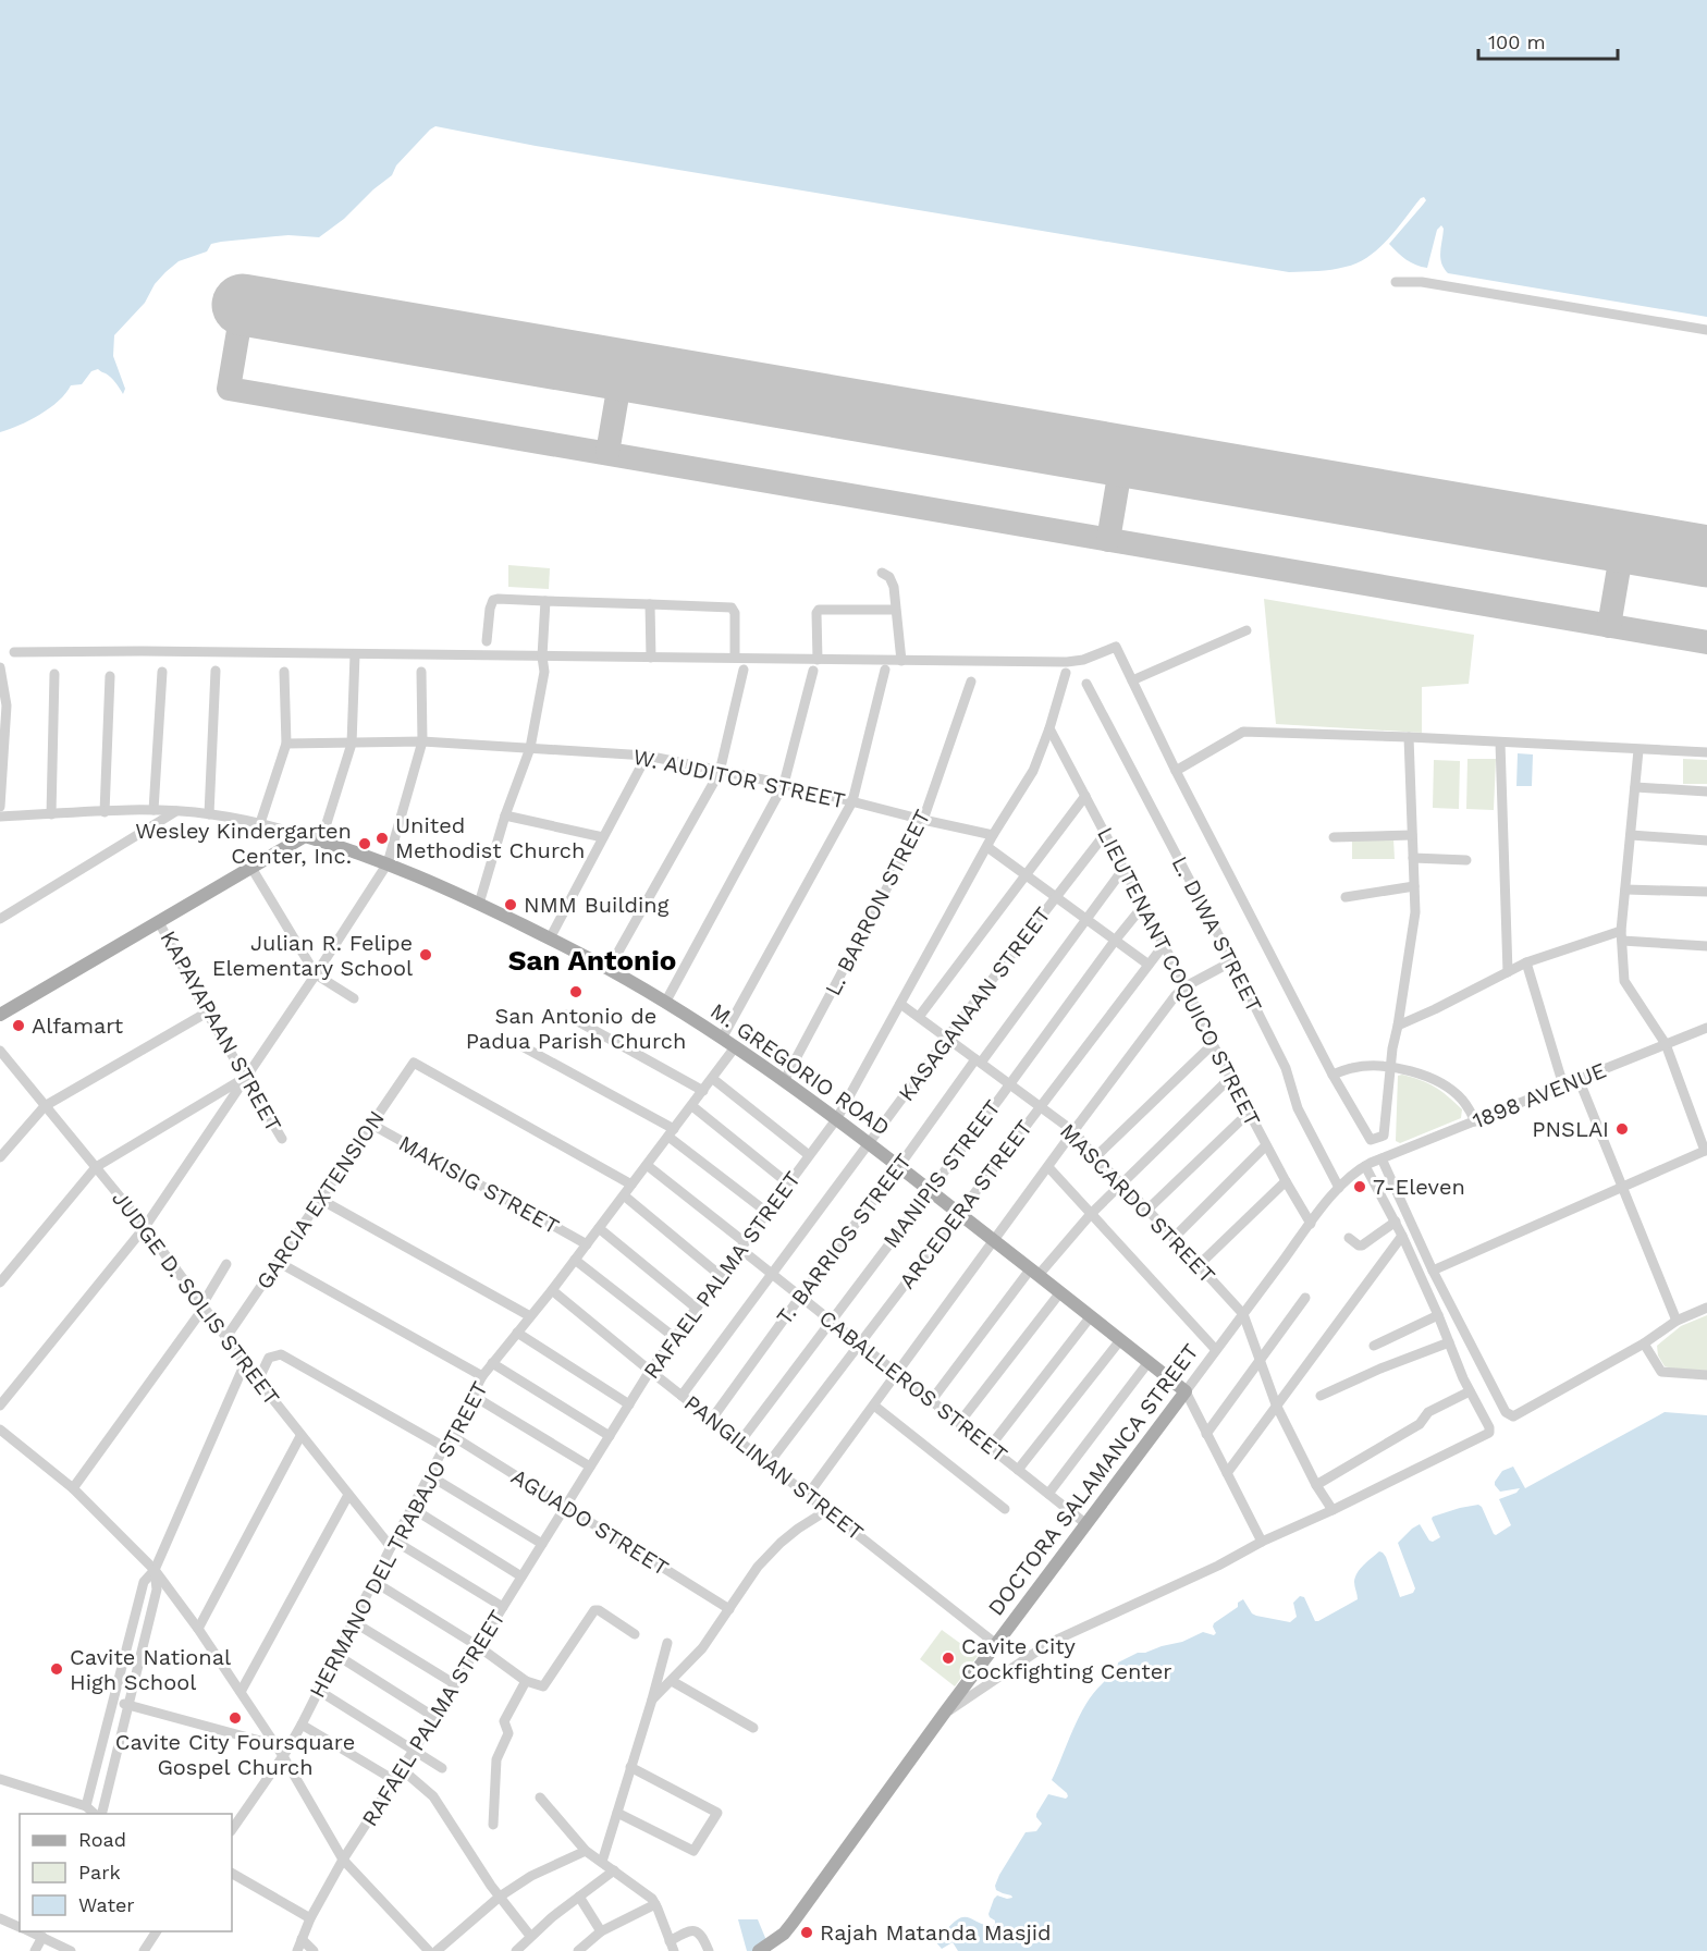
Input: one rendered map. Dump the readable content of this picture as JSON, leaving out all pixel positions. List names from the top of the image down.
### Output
{
  "streets": {
    "main road": ["M. GREGORIO ROAD", "DOCTORA SALAMANCA STREET"],
    "street": [
      "W. AUDITOR STREET",
      "L. BARRON STREET",
      "L. DIWA STREET",
      "LIEUTENANT COQUICO STREET",
      "KASAGANAAN STREET",
      "KAPAYAPAAN STREET",
      "1898 AVENUE",
      "MANIPIS STREET",
      "MAKISIG STREET",
      "GARCIA EXTENSION",
      "MASCARDO STREET",
      "ARCEDERA STREET",
      "T. BARRIOS STREET",
      "RAFAEL PALMA STREET",
      "JUDGE D. SOLIS STREET",
      "CABALLEROS STREET",
      "PANGILINAN STREET",
      "AGUADO STREET",
      "HERMANO DEL TRABAJO STREET"
    ]
  },
  "crossings": [
    ["W. AUDITOR STREET", "L. BARRON STREET"],
    ["W. AUDITOR STREET", "RAFAEL PALMA STREET"],
    ["L. BARRON STREET", "M. GREGORIO ROAD"],
    ["L. DIWA STREET", "DOCTORA SALAMANCA STREET"],
    ["LIEUTENANT COQUICO STREET", "KASAGANAAN STREET"],
    ["LIEUTENANT COQUICO STREET", "MANIPIS STREET"],
    ["LIEUTENANT COQUICO STREET", "ARCEDERA STREET"],
    ["LIEUTENANT COQUICO STREET", "T. BARRIOS STREET"],
    ["LIEUTENANT COQUICO STREET", "RAFAEL PALMA STREET"],
    ["LIEUTENANT COQUICO STREET", "DOCTORA SALAMANCA STREET"],
    ["KASAGANAAN STREET", "M. GREGORIO ROAD"],
    ["KASAGANAAN STREET", "MASCARDO STREET"],
    ["KASAGANAAN STREET", "CABALLEROS STREET"],
    ["KASAGANAAN STREET", "PANGILINAN STREET"],
    ["M. GREGORIO ROAD", "MANIPIS STREET"],
    ["M. GREGORIO ROAD", "ARCEDERA STREET"],
    ["M. GREGORIO ROAD", "T. BARRIOS STREET"],
    ["M. GREGORIO ROAD", "RAFAEL PALMA STREET"],
    ["M. GREGORIO ROAD", "DOCTORA SALAMANCA STREET"],
    ["M. GREGORIO ROAD", "HERMANO DEL TRABAJO STREET"],
    ["1898 AVENUE", "DOCTORA SALAMANCA STREET"],
    ["MANIPIS STREET", "MASCARDO STREET"],
    ["MANIPIS STREET", "CABALLEROS STREET"],
    ["MANIPIS STREET", "PANGILINAN STREET"],
    ["MAKISIG STREET", "GARCIA EXTENSION"],
    ["MAKISIG STREET", "HERMANO DEL TRABAJO STREET"],
    ["GARCIA EXTENSION", "JUDGE D. SOLIS STREET"],
    ["GARCIA EXTENSION", "HERMANO DEL TRABAJO STREET"],
    ["MASCARDO STREET", "ARCEDERA STREET"],
    ["MASCARDO STREET", "T. BARRIOS STREET"],
    ["MASCARDO STREET", "RAFAEL PALMA STREET"],
    ["MASCARDO STREET", "DOCTORA SALAMANCA STREET"],
    ["ARCEDERA STREET", "CABALLEROS STREET"],
    ["ARCEDERA STREET", "PANGILINAN STREET"],
    ["T. BARRIOS STREET", "CABALLEROS STREET"],
    ["T. BARRIOS STREET", "PANGILINAN STREET"],
    ["RAFAEL PALMA STREET", "JUDGE D. SOLIS STREET"],
    ["RAFAEL PALMA STREET", "CABALLEROS STREET"],
    ["RAFAEL PALMA STREET", "PANGILINAN STREET"],
    ["RAFAEL PALMA STREET", "AGUADO STREET"],
    ["JUDGE D. SOLIS STREET", "HERMANO DEL TRABAJO STREET"],
    ["CABALLEROS STREET", "DOCTORA SALAMANCA STREET"],
    ["CABALLEROS STREET", "HERMANO DEL TRABAJO STREET"],
    ["PANGILINAN STREET", "DOCTORA SALAMANCA STREET"],
    ["PANGILINAN STREET", "HERMANO DEL TRABAJO STREET"],
    ["AGUADO STREET", "HERMANO DEL TRABAJO STREET"]
  ],
  "districts": ["San Antonio"],
  "places": [
    "United Methodist Church",
    "Wesley Kindergarten Center, Inc.",
    "NMM Building",
    "Julian R. Felipe Elementary School",
    "San Antonio de Padua Parish Church",
    "Alfamart",
    "PNSLAI",
    "7-Eleven",
    "Cavite City Cockfighting Center",
    "Cavite National High School",
    "Cavite City Foursquare Gospel Church",
    "Rajah Matanda Masjid"
  ],
  "legend": ["Road", "Park", "Water"],
  "scale_bar": "100 m"
}
